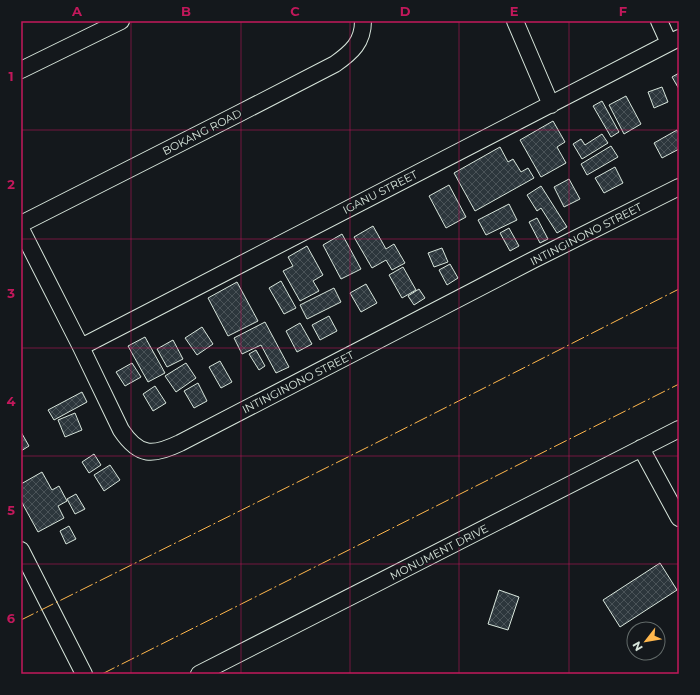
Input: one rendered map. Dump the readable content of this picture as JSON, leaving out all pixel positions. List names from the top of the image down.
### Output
{
  "streets": {
    "street": [
      "BOKANG ROAD",
      "IGANU STREET",
      "INTINGINONO STREET",
      "MONUMENT DRIVE"
    ]
  },
  "crossings": [
    ["IGANU STREET", "INTINGINONO STREET"]
  ],
  "north": "bottom left",
  "grid": {
    "columns": [
      "A",
      "B",
      "C",
      "D",
      "E",
      "F"
    ],
    "rows": [
      "1",
      "2",
      "3",
      "4",
      "5",
      "6"
    ]
  }
}
